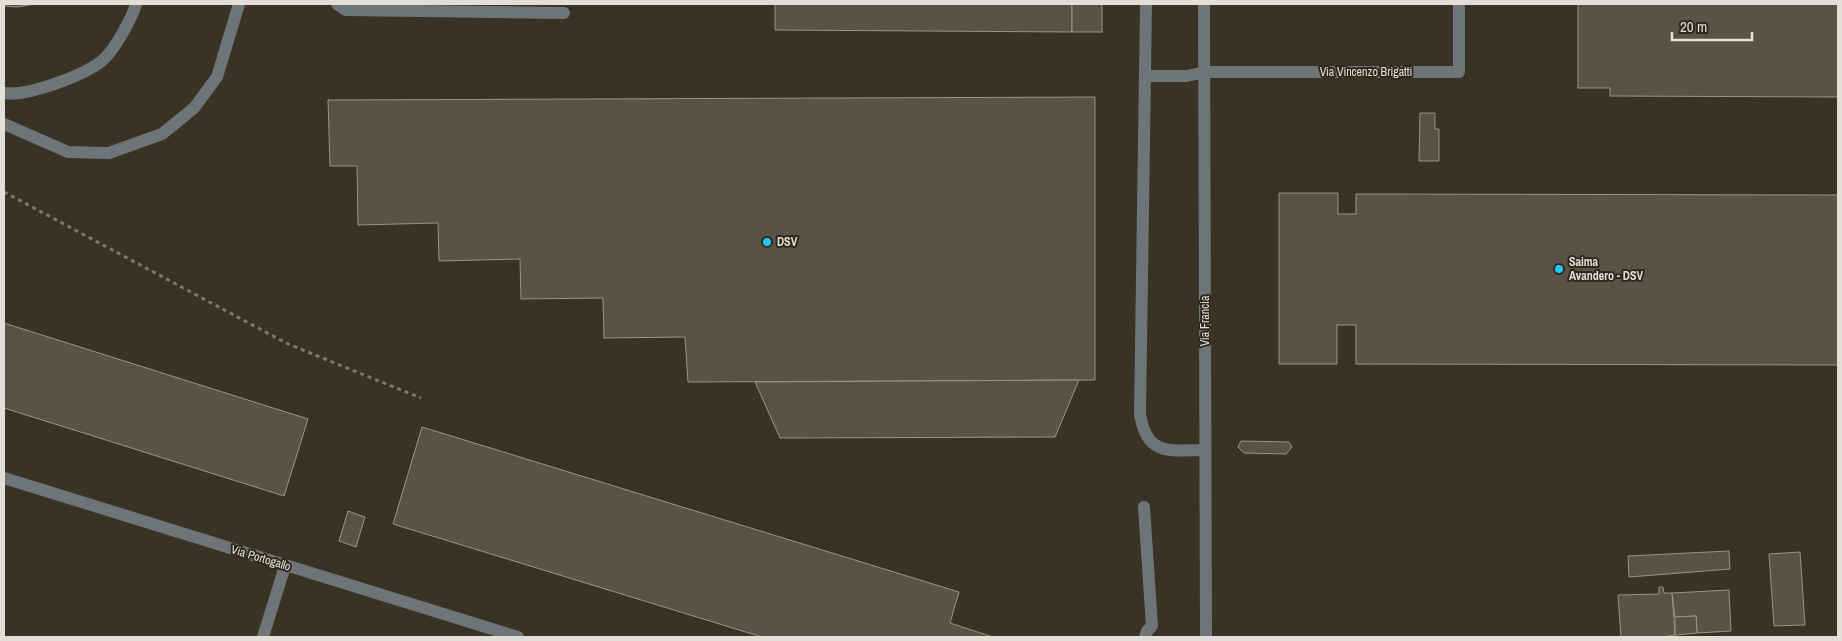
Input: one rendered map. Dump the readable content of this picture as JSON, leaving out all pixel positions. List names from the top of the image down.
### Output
{
  "streets": {
    "street": ["Via Vincenzo Brigatti", "Via Francia", "Via Portogallo"]
  },
  "crossings": [
    ["Via Vincenzo Brigatti", "Via Francia"]
  ],
  "places": ["DSV", "Saima Avandero - DSV"],
  "scale_bar": "20 m"
}
